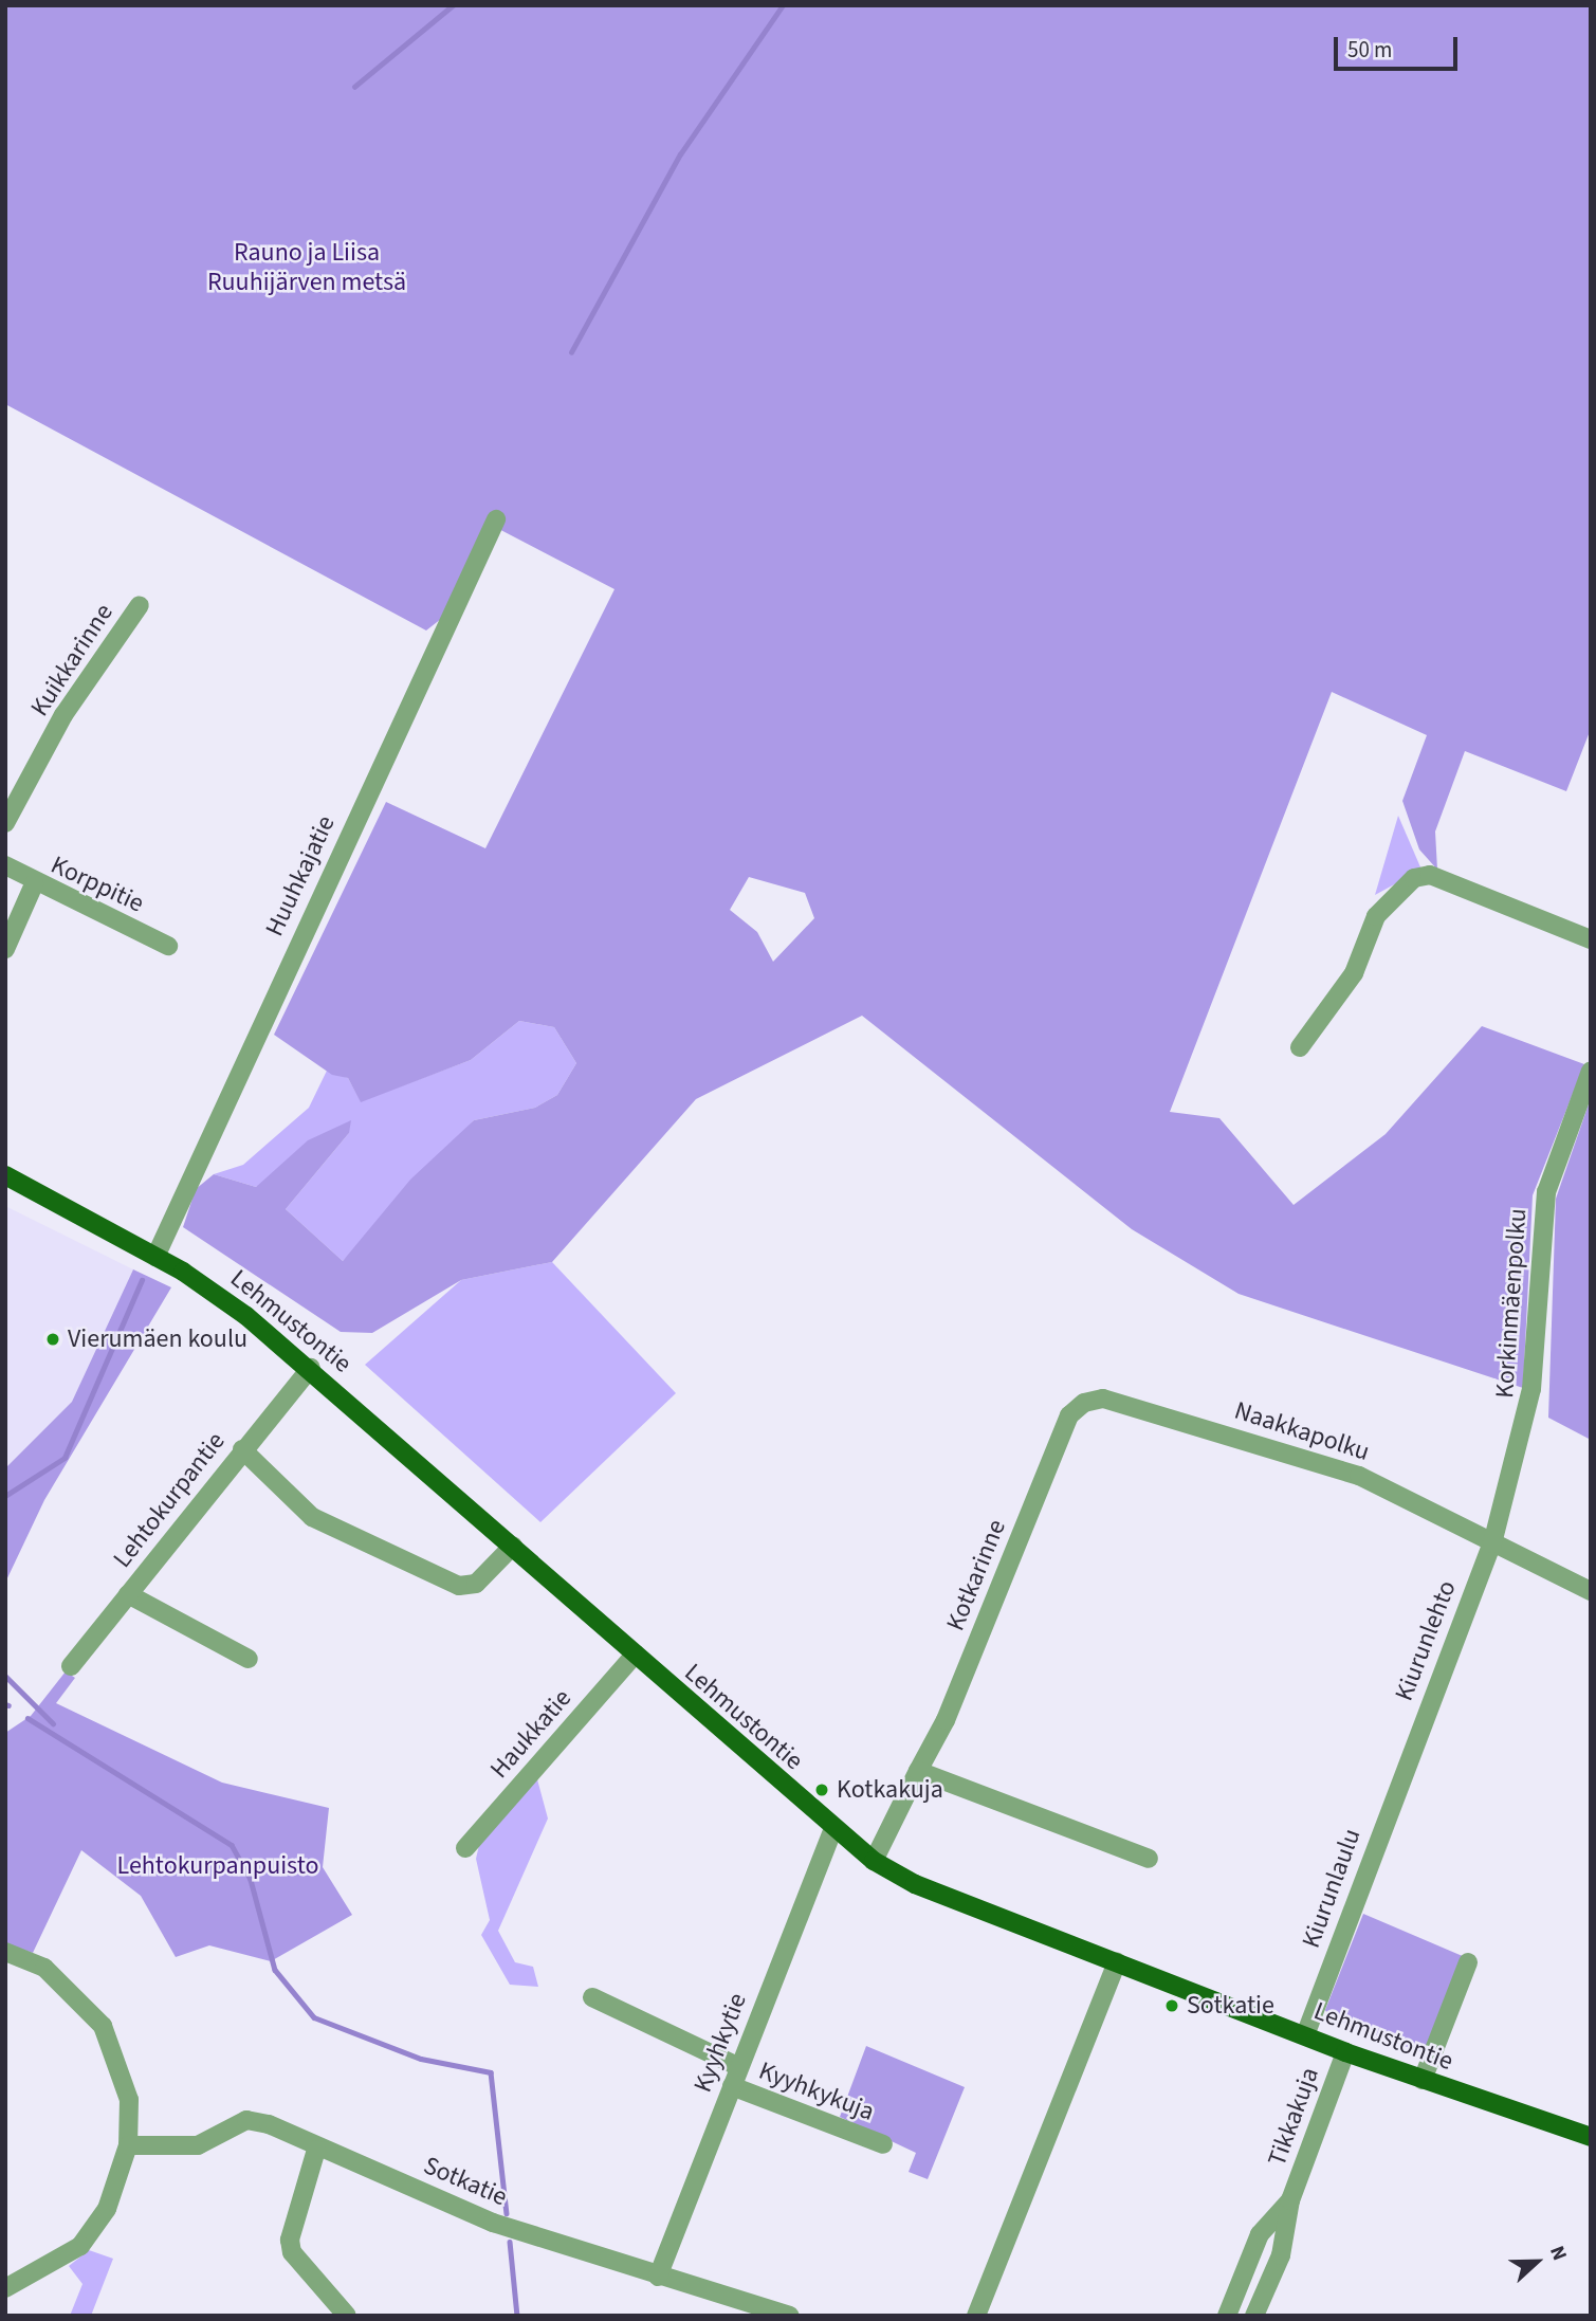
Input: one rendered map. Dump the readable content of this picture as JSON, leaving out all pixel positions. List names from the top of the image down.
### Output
{
  "streets": {
    "main road": ["Lehmustontie"],
    "street": [
      "Kuikkarinne",
      "Huuhkajatie",
      "Korppitie",
      "Korkinmäenpolku",
      "Naakkapolku",
      "Lehtokurpantie",
      "Kotkarinne",
      "Kiurunlehto",
      "Haukkatie",
      "Kiurunlaulu",
      "Kyyhkytie",
      "Kyyhkykuja",
      "Tikkakuja",
      "Sotkatie"
    ]
  },
  "crossings": [
    ["Huuhkajatie", "Lehmustontie"],
    ["Korkinmäenpolku", "Naakkapolku"],
    ["Korkinmäenpolku", "Kiurunlehto"],
    ["Lehmustontie", "Lehtokurpantie"],
    ["Lehmustontie", "Haukkatie"],
    ["Lehmustontie", "Kiurunlaulu"],
    ["Lehmustontie", "Kyyhkytie"],
    ["Lehmustontie", "Tikkakuja"],
    ["Naakkapolku", "Kotkarinne"],
    ["Naakkapolku", "Kiurunlehto"],
    ["Kiurunlehto", "Kiurunlaulu"],
    ["Kyyhkytie", "Kyyhkykuja"],
    ["Kyyhkytie", "Sotkatie"]
  ],
  "parks": ["Rauno ja Liisa Ruuhijärven metsä", "Lehtokurpanpuisto"],
  "places": ["Vierumäen koulu", "Kotkakuja", "Sotkatie"],
  "scale_bar": "50 m",
  "north": "right"
}
